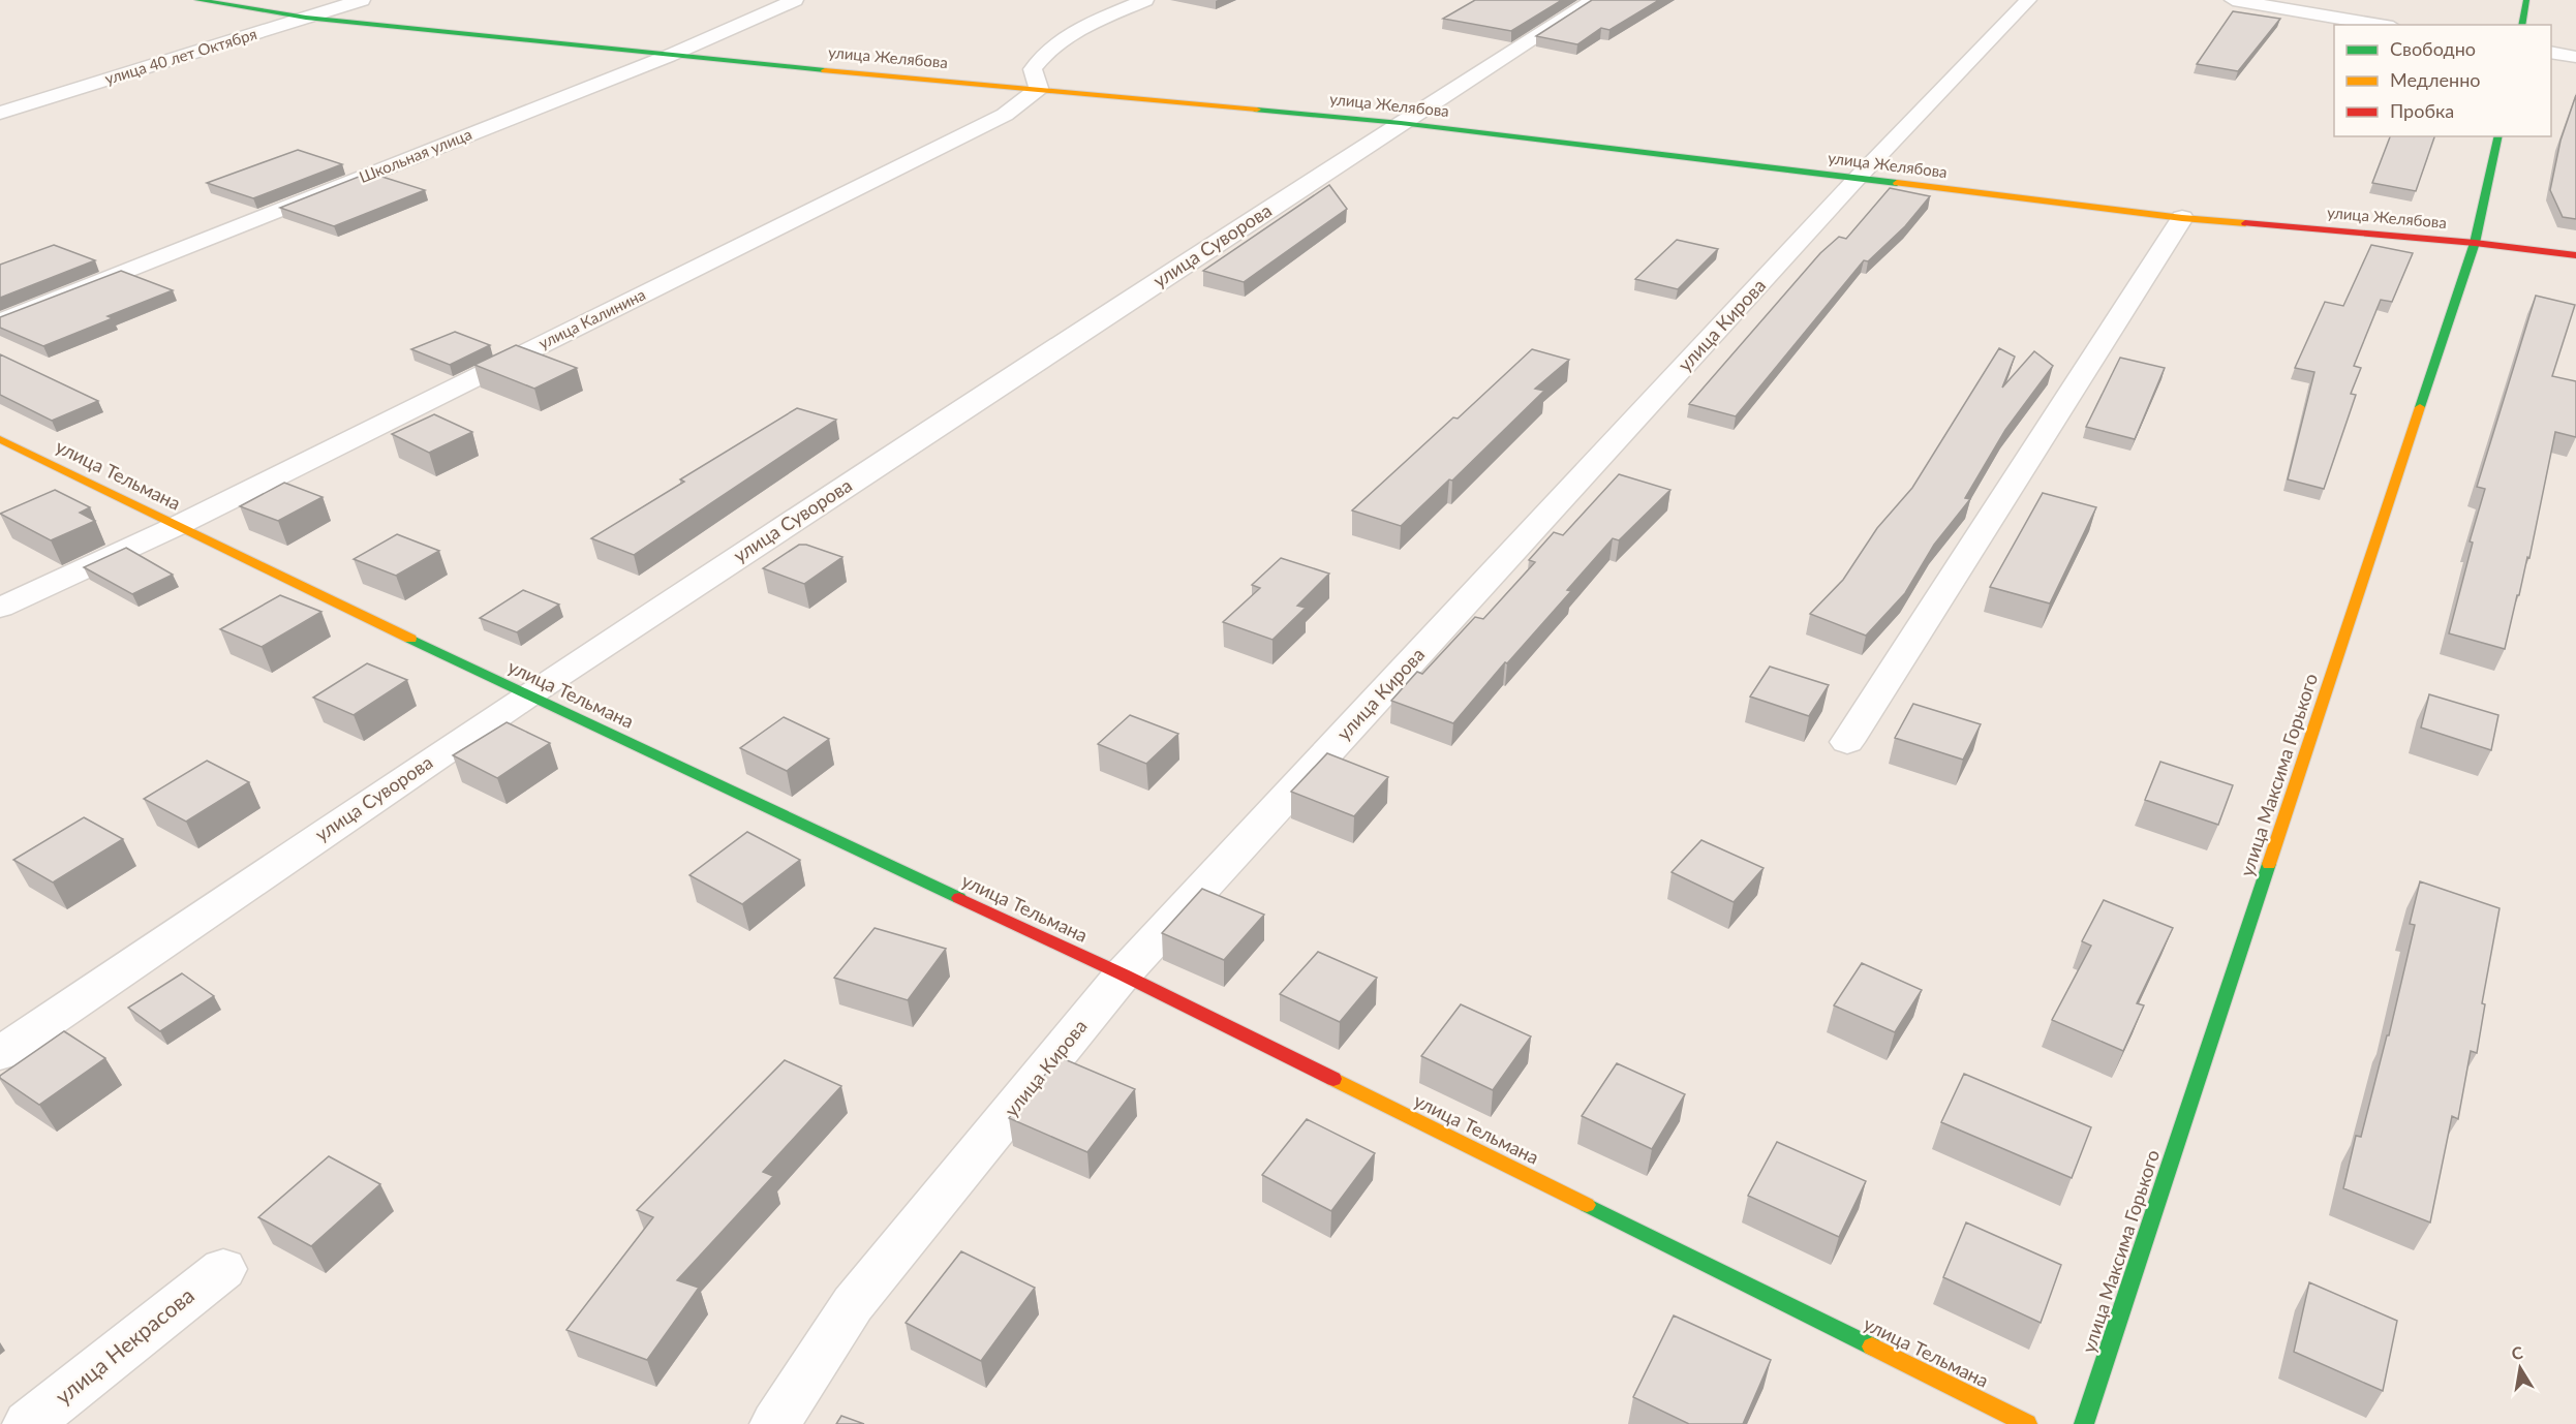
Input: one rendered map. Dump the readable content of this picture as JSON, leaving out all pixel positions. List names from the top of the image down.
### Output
{
  "streets": {
    "street": [
      "улица 40 лет Октября",
      "улица Желябова",
      "Школьная улица",
      "улица Суворова",
      "улица Калинина",
      "улица Кирова",
      "улица Тельмана",
      "улица Максима Горького",
      "улица Некрасова"
    ]
  },
  "crossings": [
    ["улица 40 лет Октября", "улица Желябова"],
    ["улица Желябова", "Школьная улица"],
    ["улица Желябова", "улица Суворова"],
    ["улица Желябова", "улица Калинина"],
    ["улица Желябова", "улица Кирова"],
    ["улица Желябова", "улица Максима Горького"],
    ["улица Суворова", "улица Тельмана"],
    ["улица Калинина", "улица Тельмана"],
    ["улица Кирова", "улица Тельмана"]
  ],
  "legend": ["Свободно", "Медленно", "Пробка"],
  "north": "top"
}
